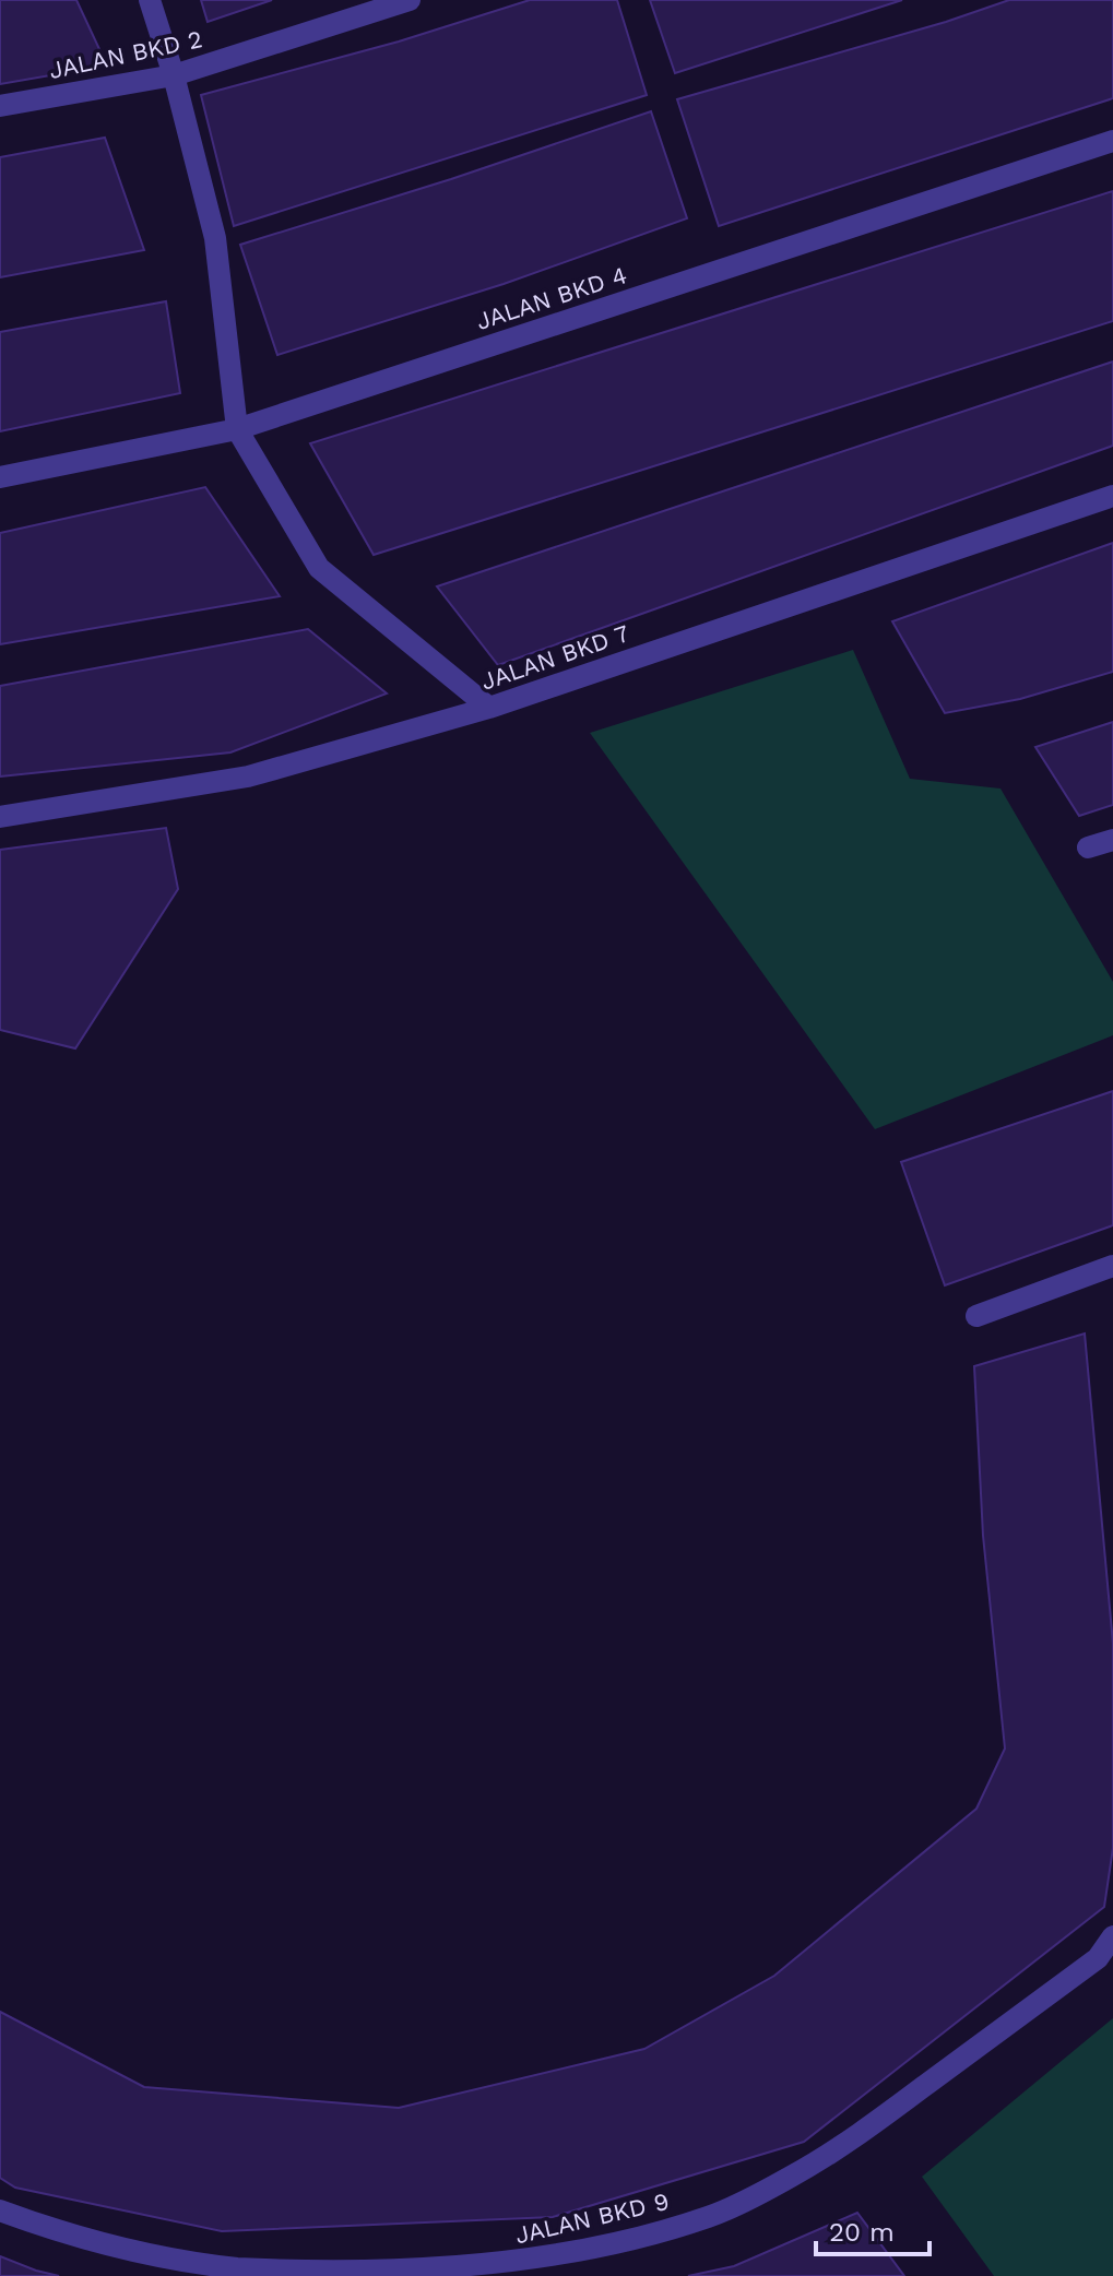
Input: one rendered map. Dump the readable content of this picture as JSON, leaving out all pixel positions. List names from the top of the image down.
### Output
{
  "streets": {
    "street": [
      "JALAN BKD 2",
      "JALAN BKD 4",
      "JALAN BKD 7",
      "JALAN BKD 9"
    ]
  },
  "scale_bar": "20 m"
}
